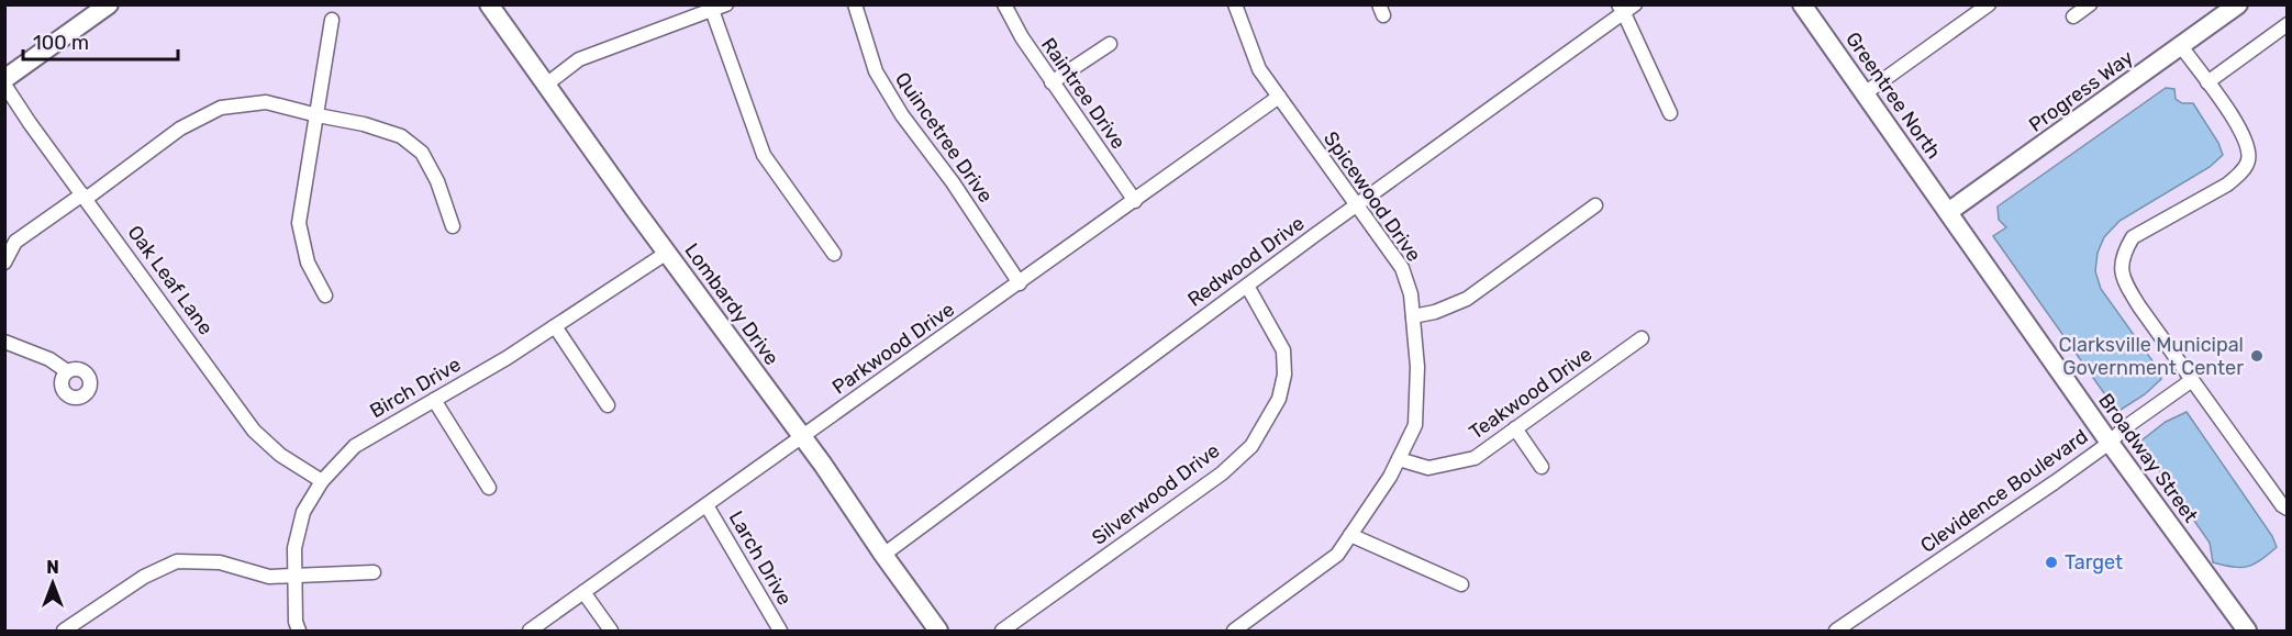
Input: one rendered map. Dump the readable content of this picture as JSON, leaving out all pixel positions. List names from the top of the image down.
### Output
{
  "streets": {
    "street": [
      "Progress Way",
      "Raintree Drive",
      "Greentree North",
      "Quincetree Drive",
      "Spicewood Drive",
      "Redwood Drive",
      "Oak Leaf Lane",
      "Lombardy Drive",
      "Parkwood Drive",
      "Birch Drive",
      "Teakwood Drive",
      "Broadway Street",
      "Clevidence Boulevard",
      "Silverwood Drive",
      "Larch Drive"
    ]
  },
  "crossings": [
    ["Progress Way", "Greentree North"],
    ["Progress Way", "Broadway Street"],
    ["Raintree Drive", "Parkwood Drive"],
    ["Greentree North", "Broadway Street"],
    ["Quincetree Drive", "Parkwood Drive"],
    ["Spicewood Drive", "Redwood Drive"],
    ["Spicewood Drive", "Parkwood Drive"],
    ["Spicewood Drive", "Teakwood Drive"],
    ["Redwood Drive", "Lombardy Drive"],
    ["Redwood Drive", "Silverwood Drive"],
    ["Oak Leaf Lane", "Birch Drive"],
    ["Lombardy Drive", "Parkwood Drive"],
    ["Lombardy Drive", "Birch Drive"],
    ["Parkwood Drive", "Larch Drive"],
    ["Broadway Street", "Clevidence Boulevard"]
  ],
  "places": ["Clarksville Municipal Government Center", "Target"],
  "scale_bar": "100 m",
  "north": "top"
}
